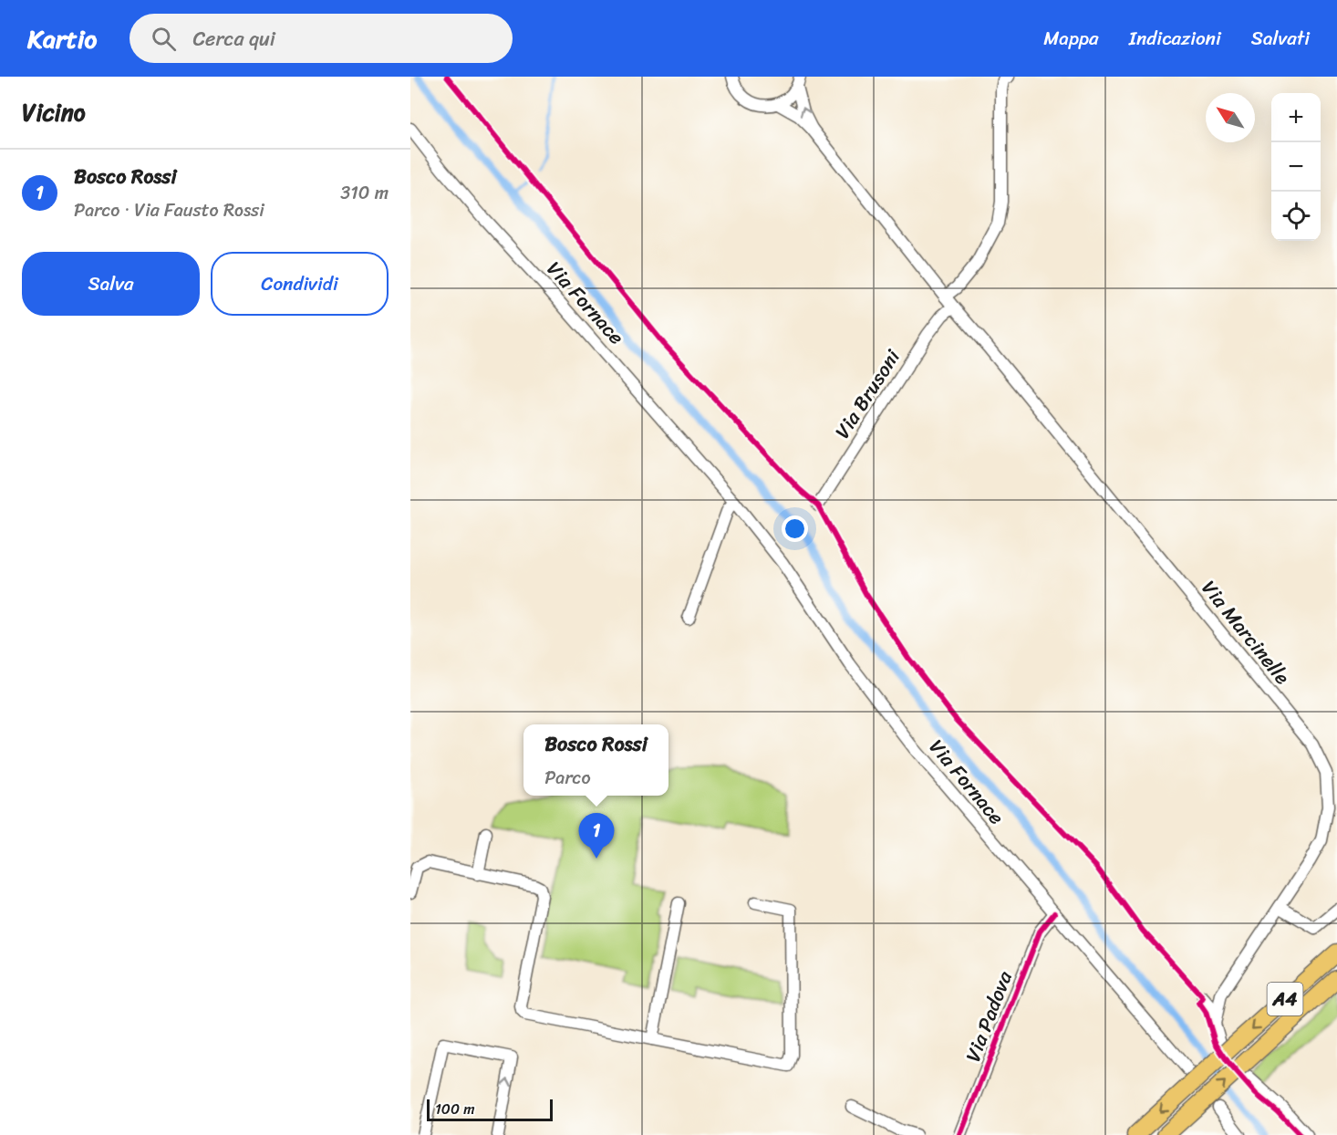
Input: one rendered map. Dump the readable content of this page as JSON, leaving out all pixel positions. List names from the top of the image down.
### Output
{
  "streets": {
    "highway": ["A4"],
    "street": [
      "Via Fornace",
      "Via Brusoni",
      "Via Marcinelle",
      "Via Padova"
    ]
  },
  "crossings": [
    ["Via Fornace", "A4"],
    ["Via Fornace", "Via Padova"],
    ["Via Brusoni", "Via Marcinelle"],
    ["Via Marcinelle", "A4"]
  ],
  "scale_bar": "100 m",
  "north": "top left",
  "page": {
    "header": "Kartio",
    "search": "Cerca qui",
    "nav": ["Mappa", "Indicazioni", "Salvati"],
    "heading": "Vicino",
    "map_buttons": ["+", "−"],
    "list": [
      {
        "mark": "1",
        "name": "Bosco Rossi",
        "note": "Parco · Via Fausto Rossi",
        "value": "310 m"
      }
    ],
    "buttons": ["Salva", "Condividi"],
    "popup": ["Bosco Rossi", "Parco"],
    "pins": "1",
    "scale": "100 m"
  }
}
